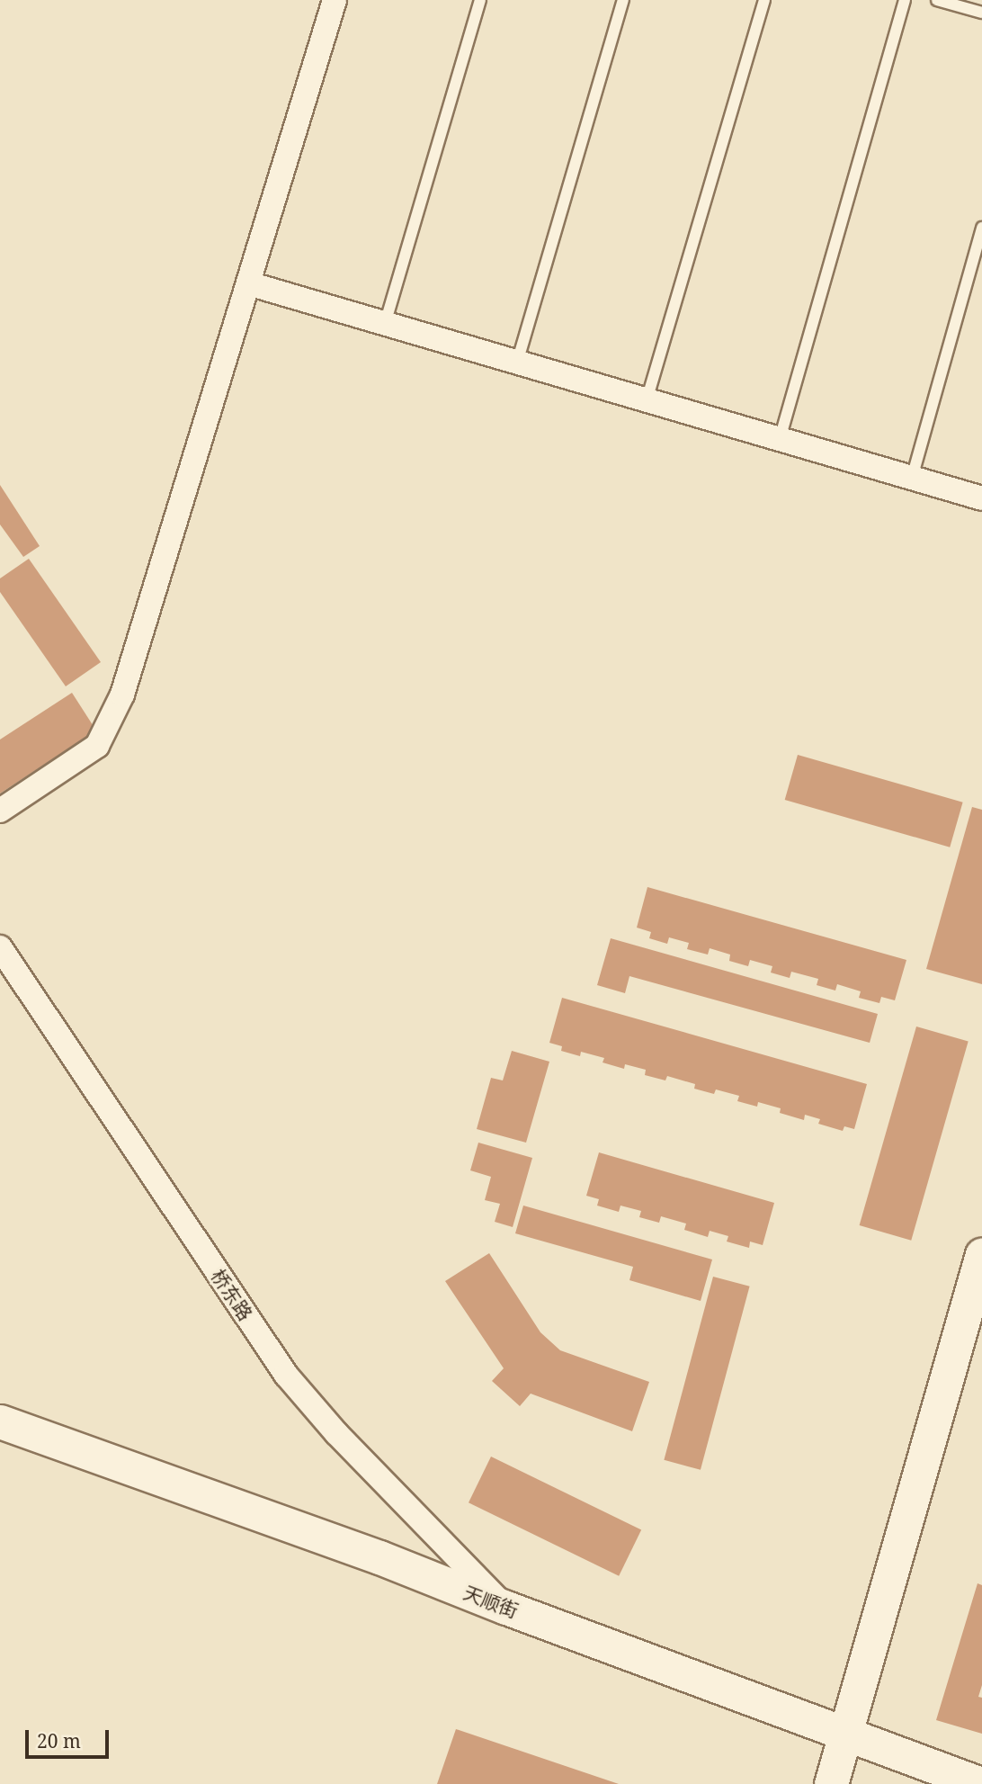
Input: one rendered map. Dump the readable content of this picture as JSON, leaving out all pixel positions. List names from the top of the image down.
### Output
{
  "streets": {
    "main road": ["天顺街"],
    "street": ["桥东路"]
  },
  "crossings": [
    ["桥东路", "天顺街"]
  ],
  "scale_bar": "20 m"
}
